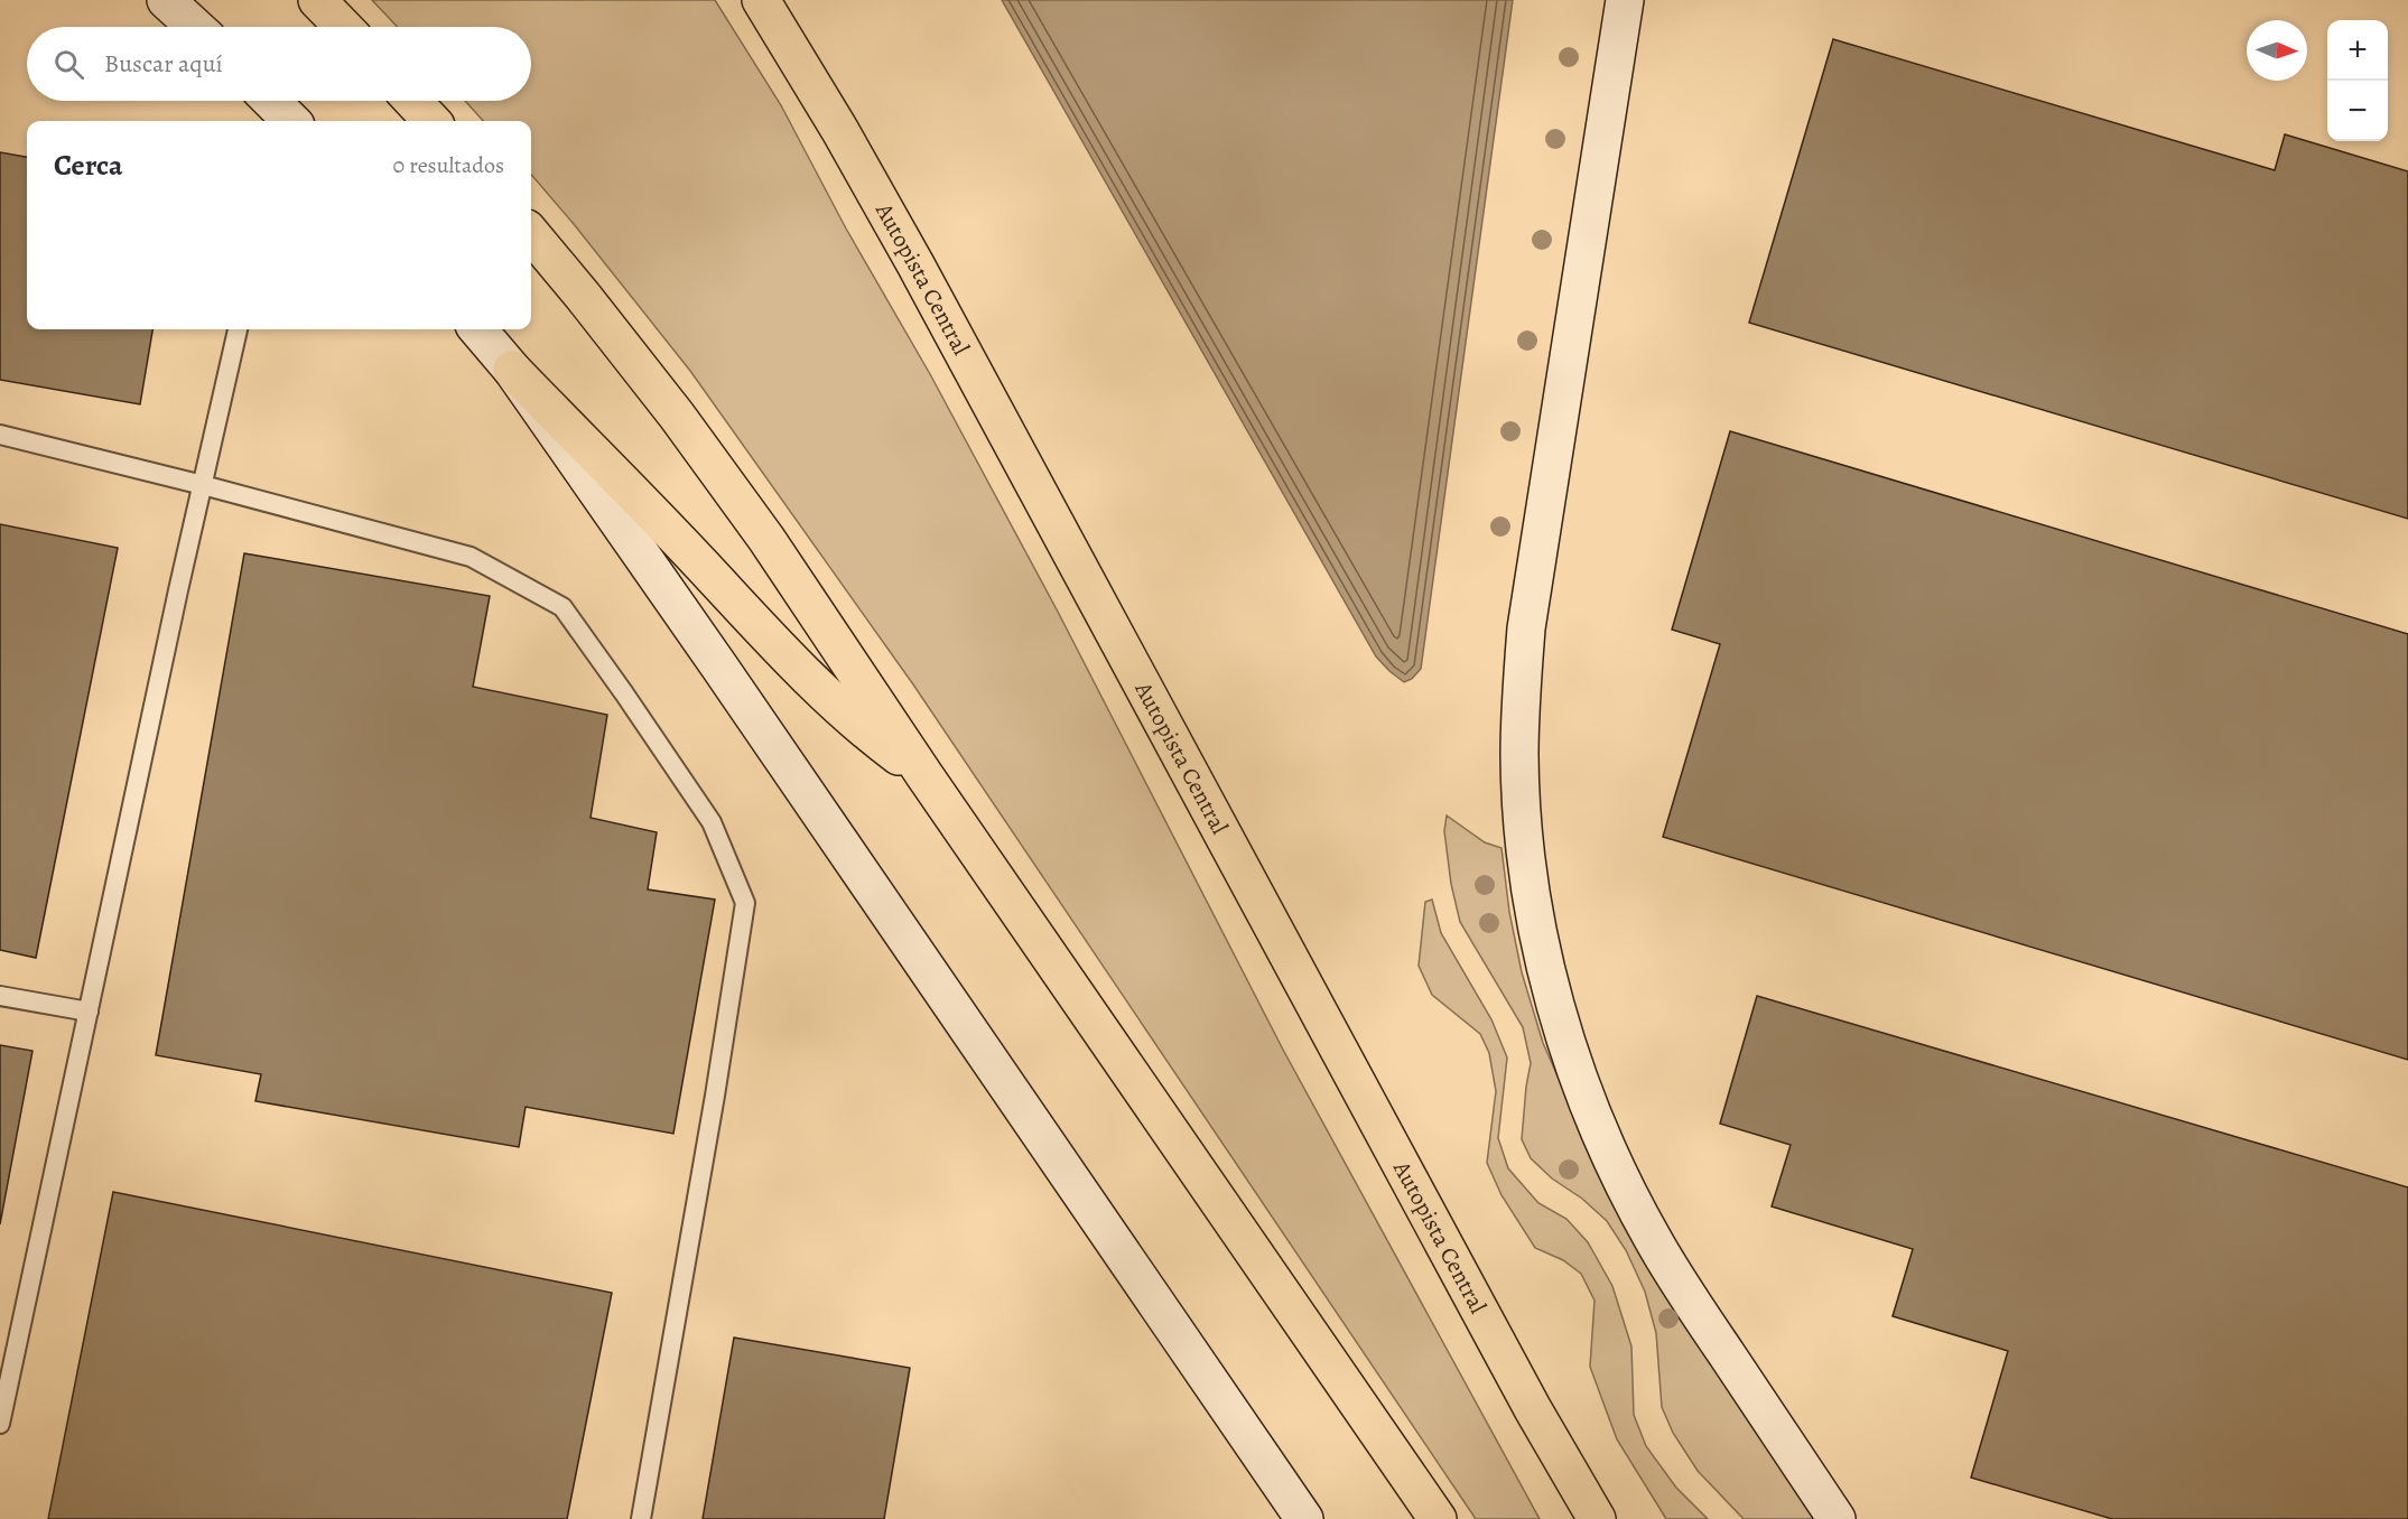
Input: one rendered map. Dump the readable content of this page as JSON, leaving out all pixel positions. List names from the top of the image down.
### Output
{
  "streets": {
    "highway": ["Autopista Central"]
  },
  "north": "right",
  "page": {
    "map_buttons": ["+", "−"],
    "search": "Buscar aquí",
    "heading": ["Cerca", "0 resultados"]
  }
}
